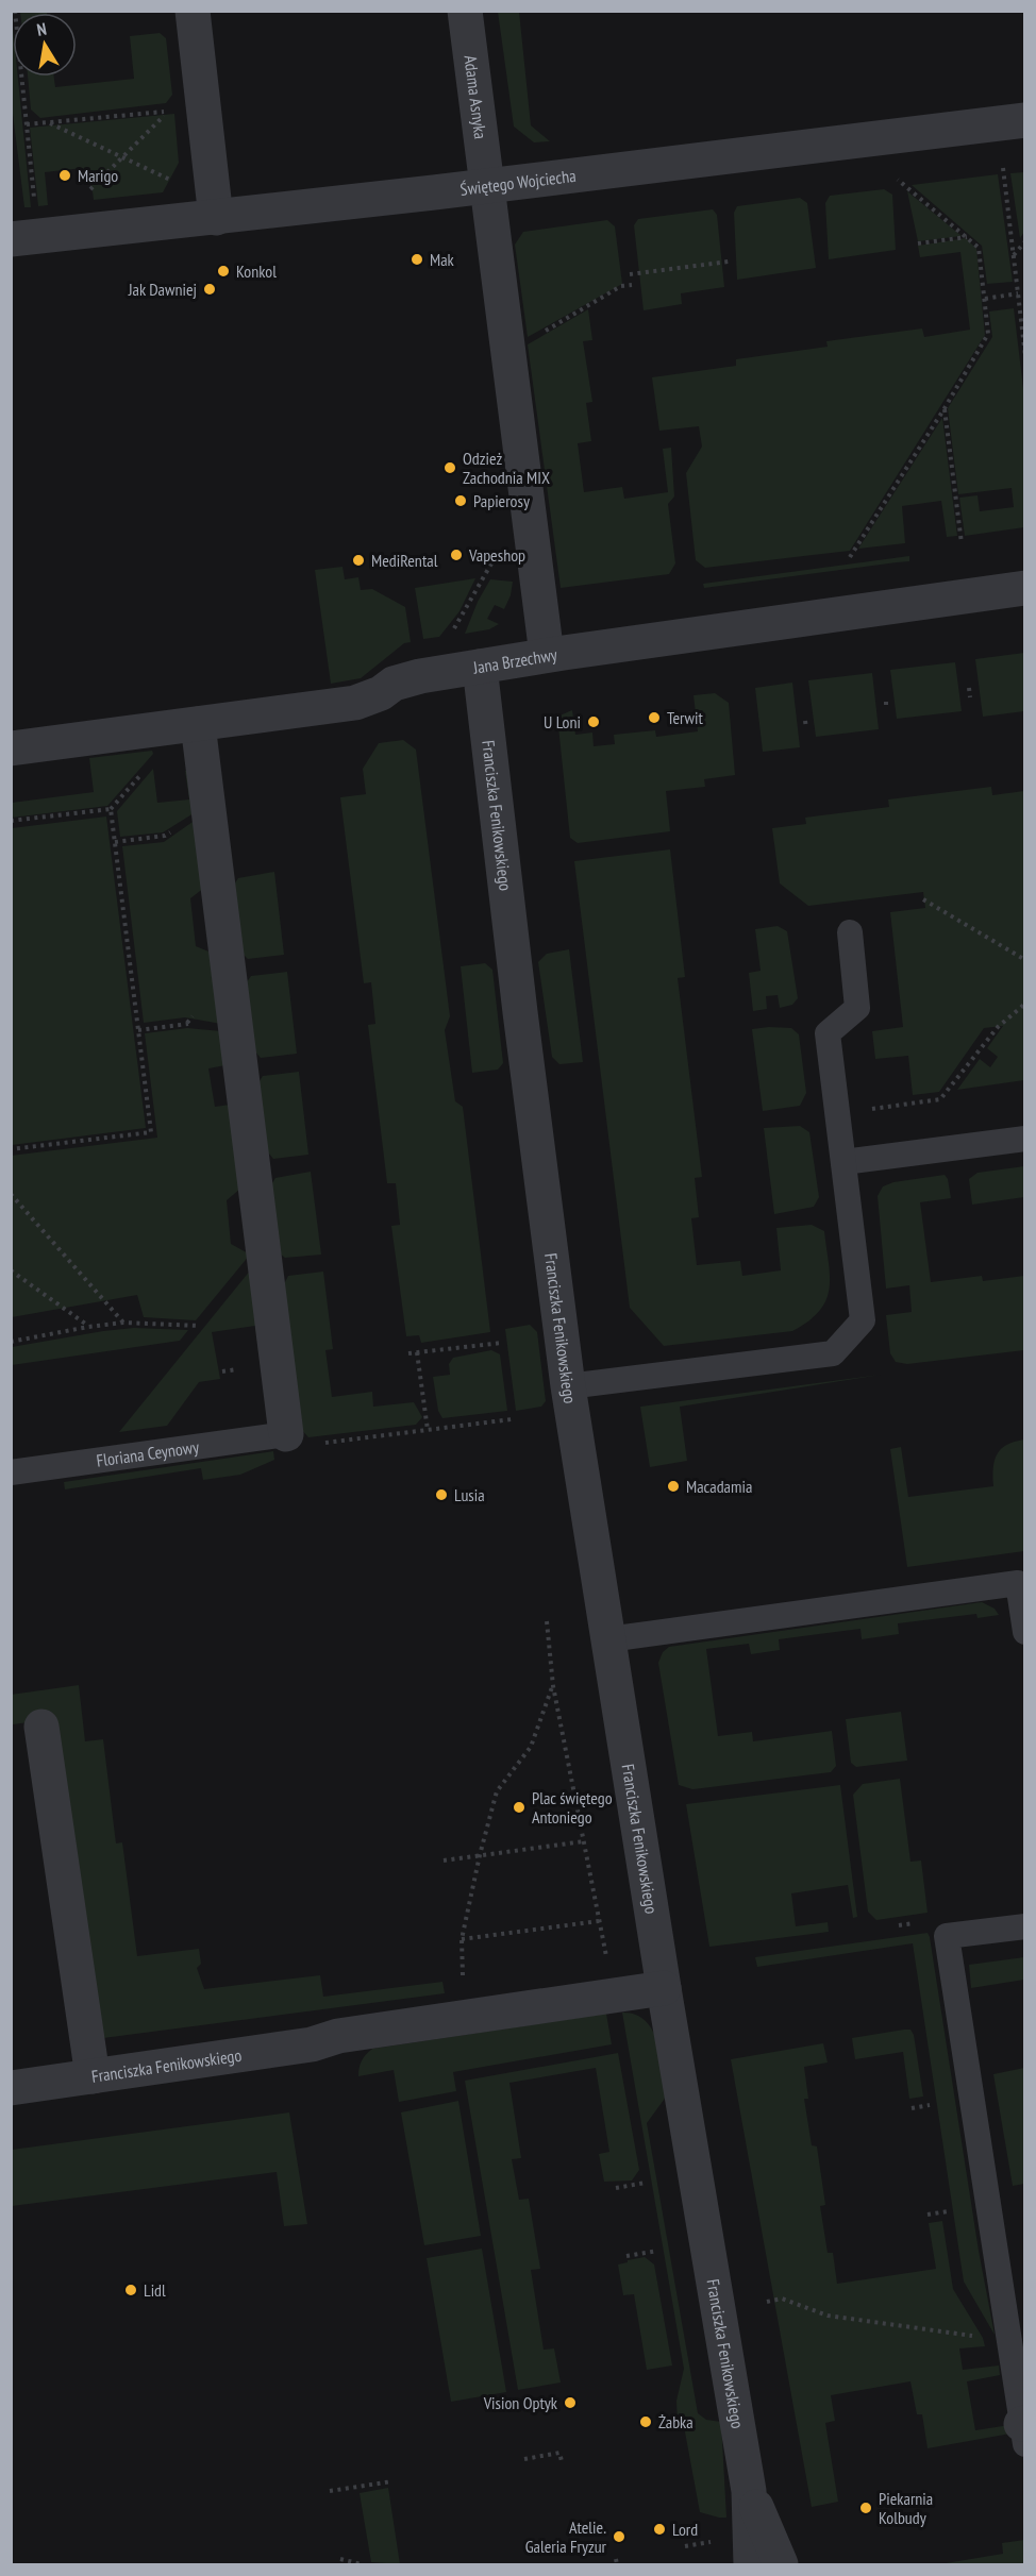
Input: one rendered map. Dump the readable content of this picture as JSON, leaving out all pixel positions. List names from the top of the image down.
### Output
{
  "streets": {
    "street": [
      "Adama Asnyka",
      "Świętego Wojciecha",
      "Jana Brzechwy",
      "Franciszka Fenikowskiego"
    ],
    "lane": ["Floriana Ceynowy"]
  },
  "crossings": [
    ["Adama Asnyka", "Świętego Wojciecha"],
    ["Adama Asnyka", "Jana Brzechwy"],
    ["Jana Brzechwy", "Franciszka Fenikowskiego"]
  ],
  "places": [
    "Marigo",
    "Mak",
    "Konkol",
    "Jak Dawniej",
    "Odzież Zachodnia MIX",
    "Papierosy",
    "Vapeshop",
    "MediRental",
    "Terwit",
    "U Loni",
    "Macadamia",
    "Lusia",
    "Plac świętego Antoniego",
    "Lidl",
    "Vision Optyk",
    "Żabka",
    "Piekarnia Kolbudy",
    "Lord",
    "Atelie. Galeria Fryzur"
  ],
  "north": "top"
}
